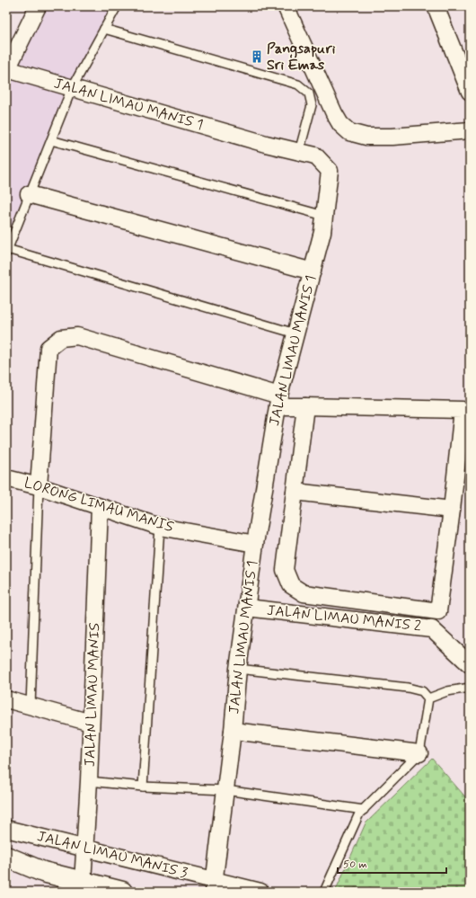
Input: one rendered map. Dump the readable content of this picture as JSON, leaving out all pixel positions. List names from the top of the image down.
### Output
{
  "streets": {
    "street": [
      "JALAN LIMAU MANIS 1",
      "LORONG LIMAU MANIS",
      "JALAN LIMAU MANIS 2",
      "JALAN LIMAU MANIS",
      "JALAN LIMAU MANIS 3"
    ]
  },
  "crossings": [
    ["JALAN LIMAU MANIS 1", "LORONG LIMAU MANIS"],
    ["JALAN LIMAU MANIS 1", "JALAN LIMAU MANIS 2"],
    ["JALAN LIMAU MANIS 1", "JALAN LIMAU MANIS 3"],
    ["LORONG LIMAU MANIS", "JALAN LIMAU MANIS"],
    ["JALAN LIMAU MANIS", "JALAN LIMAU MANIS 3"]
  ],
  "places": {
    "building": ["Pangsapuri Sri Emas"]
  },
  "scale_bar": "50 m"
}
